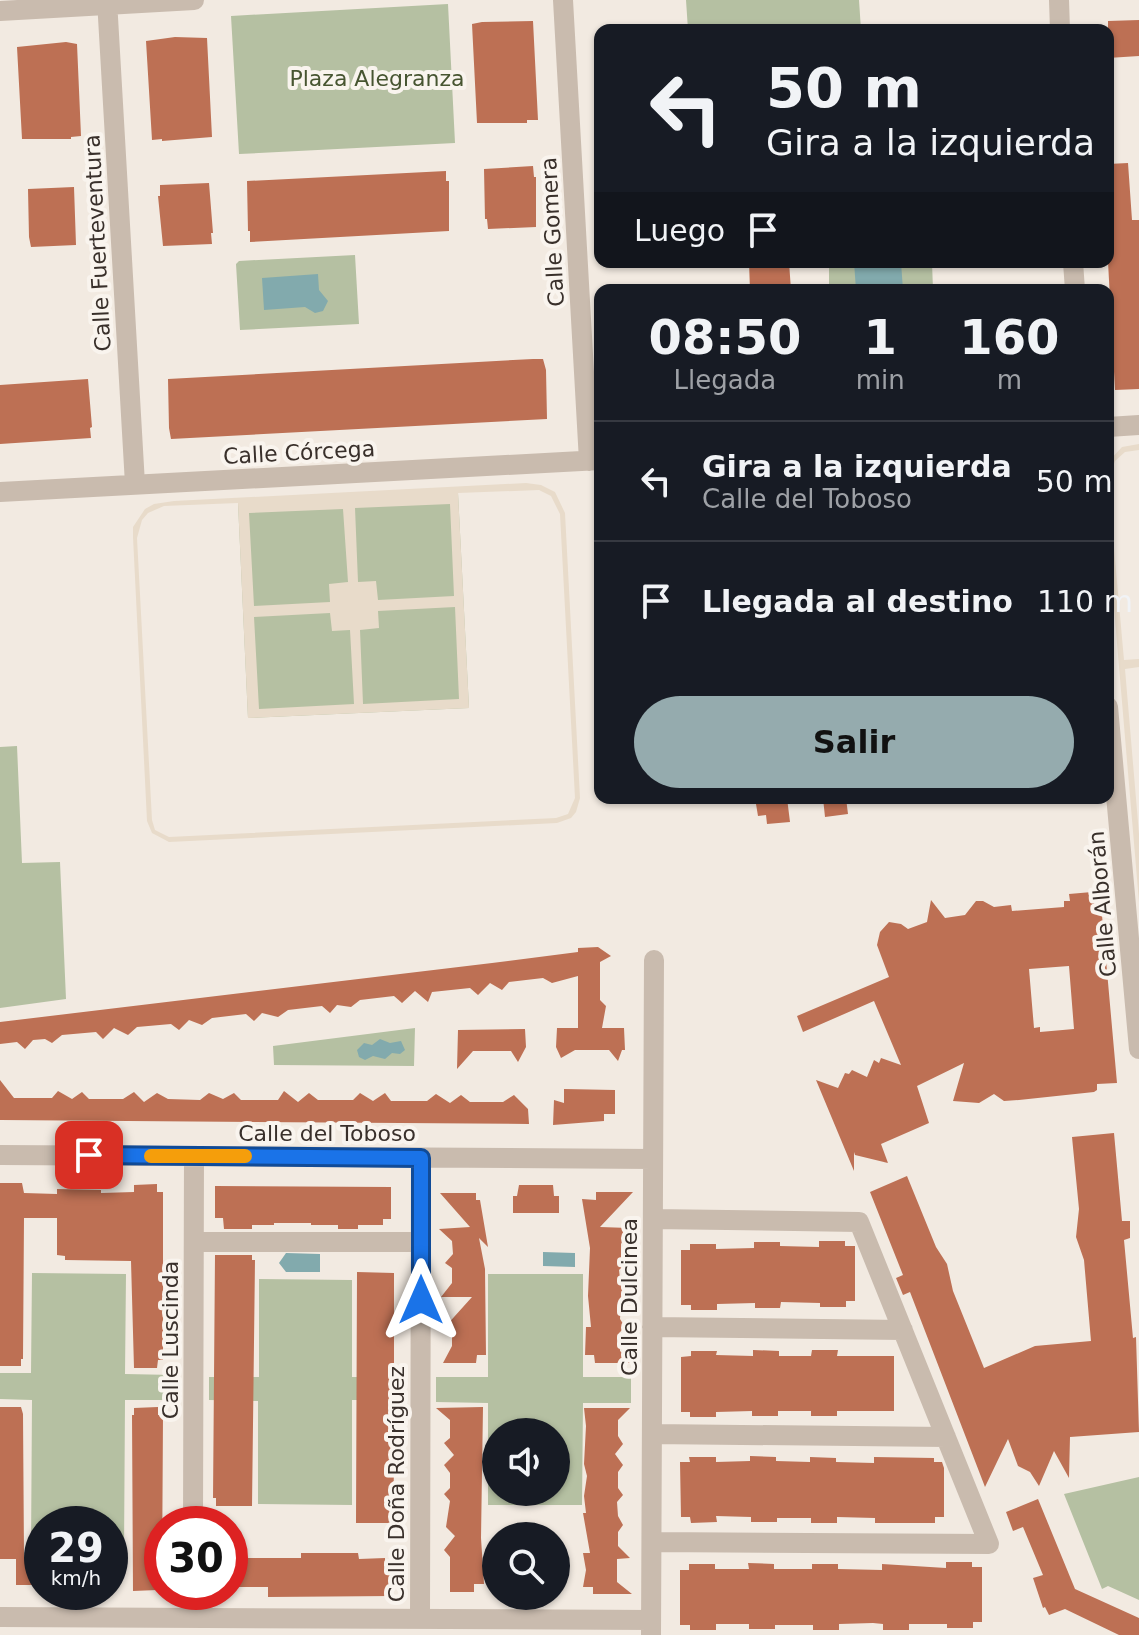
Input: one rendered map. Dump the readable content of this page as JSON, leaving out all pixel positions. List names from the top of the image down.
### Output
{
  "streets": {
    "street": [
      "Calle Gomera",
      "Calle Fuerteventura",
      "Calle Córcega",
      "Calle Alborán",
      "Calle del Toboso",
      "Calle Dulcinea",
      "Calle Luscinda",
      "Calle Doña Rodríguez"
    ]
  },
  "crossings": [
    ["Calle Gomera", "Calle Córcega"],
    ["Calle Fuerteventura", "Calle Córcega"],
    ["Calle del Toboso", "Calle Dulcinea"],
    ["Calle del Toboso", "Calle Luscinda"],
    ["Calle del Toboso", "Calle Doña Rodríguez"]
  ],
  "parks": ["Plaza Alegranza"],
  "page": {
    "turn": ["50 m", "Gira a la izquierda"],
    "then": "Luego",
    "eta": [
      "08:50",
      "Llegada",
      "1",
      "min",
      "160",
      "m"
    ],
    "list": [
      {
        "name": "Gira a la izquierda",
        "note": "Calle del Toboso",
        "value": "50 m"
      },
      {
        "name": "Llegada al destino",
        "value": "110 m"
      }
    ],
    "buttons": "Salir",
    "speed": "29 km/h",
    "limit": "30"
  }
}
